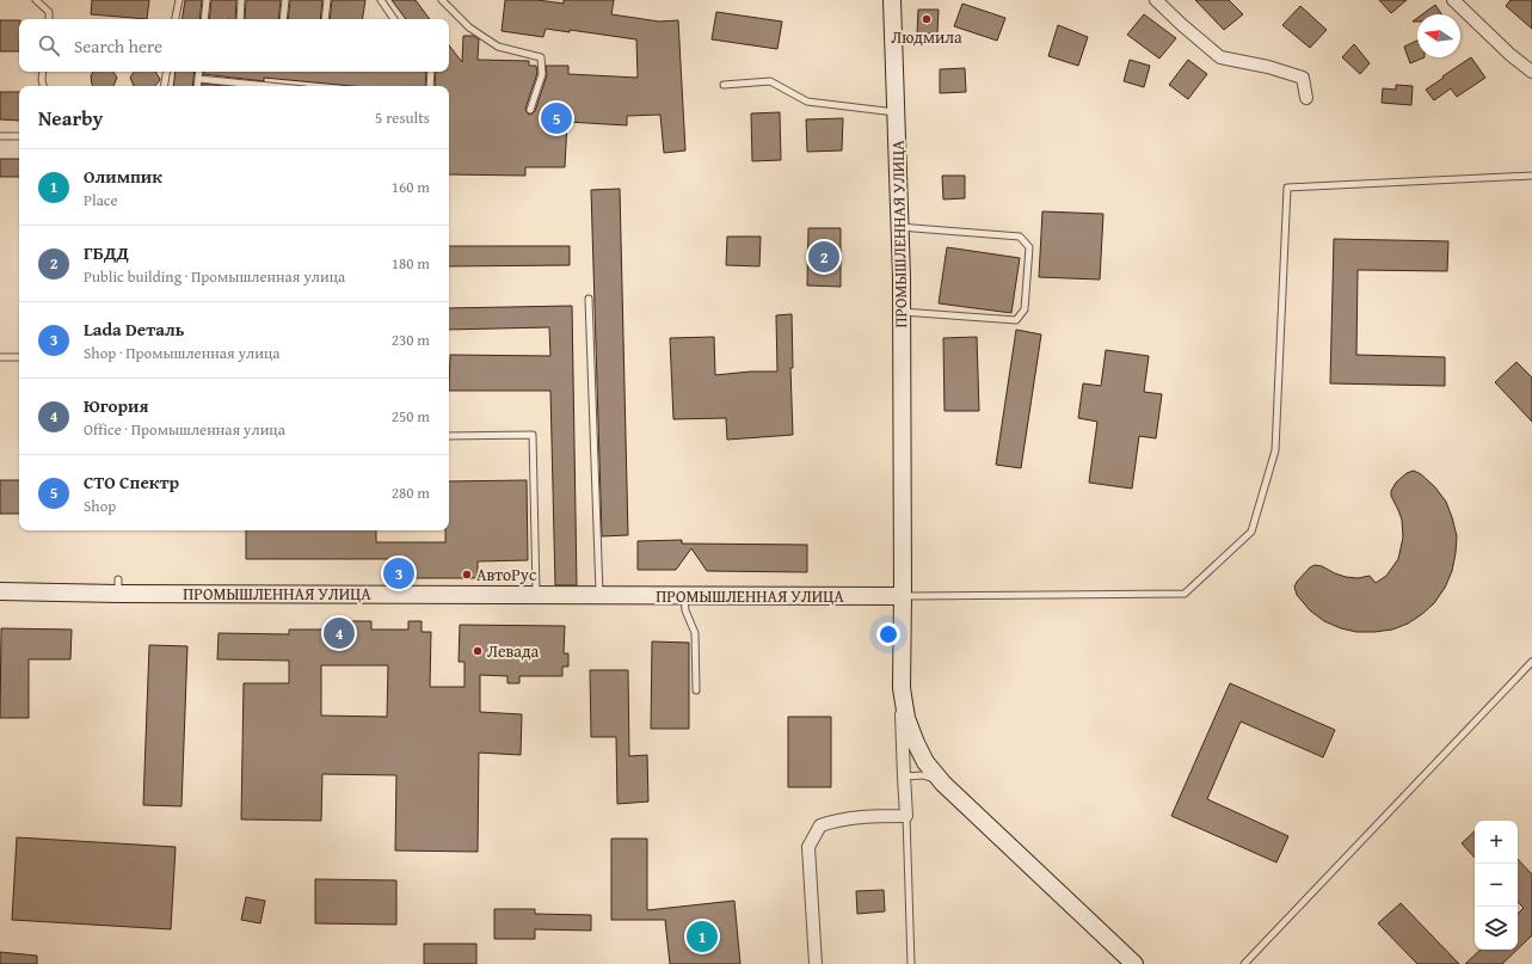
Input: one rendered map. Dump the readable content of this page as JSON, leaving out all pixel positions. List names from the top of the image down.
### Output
{
  "streets": {
    "main road": ["ПРОМЫШЛЕННАЯ УЛИЦА"]
  },
  "places": ["Людмила", "АвтоРус", "Левада"],
  "north": "left",
  "page": {
    "search": "Search here",
    "heading": ["Nearby", "5 results"],
    "pins": [
      "5",
      "2",
      "3",
      "4",
      "1"
    ],
    "list": [
      {
        "mark": "1",
        "name": "Олимпик",
        "note": "Place",
        "value": "160 m"
      },
      {
        "mark": "2",
        "name": "ГБДД",
        "note": "Public building · Промышленная улица",
        "value": "180 m"
      },
      {
        "mark": "3",
        "name": "Lada Dеталь",
        "note": "Shop · Промышленная улица",
        "value": "230 m"
      },
      {
        "mark": "4",
        "name": "Югория",
        "note": "Office · Промышленная улица",
        "value": "250 m"
      },
      {
        "mark": "5",
        "name": "СТО Спектр",
        "note": "Shop",
        "value": "280 m"
      }
    ],
    "map_buttons": ["+", "−"]
  }
}
